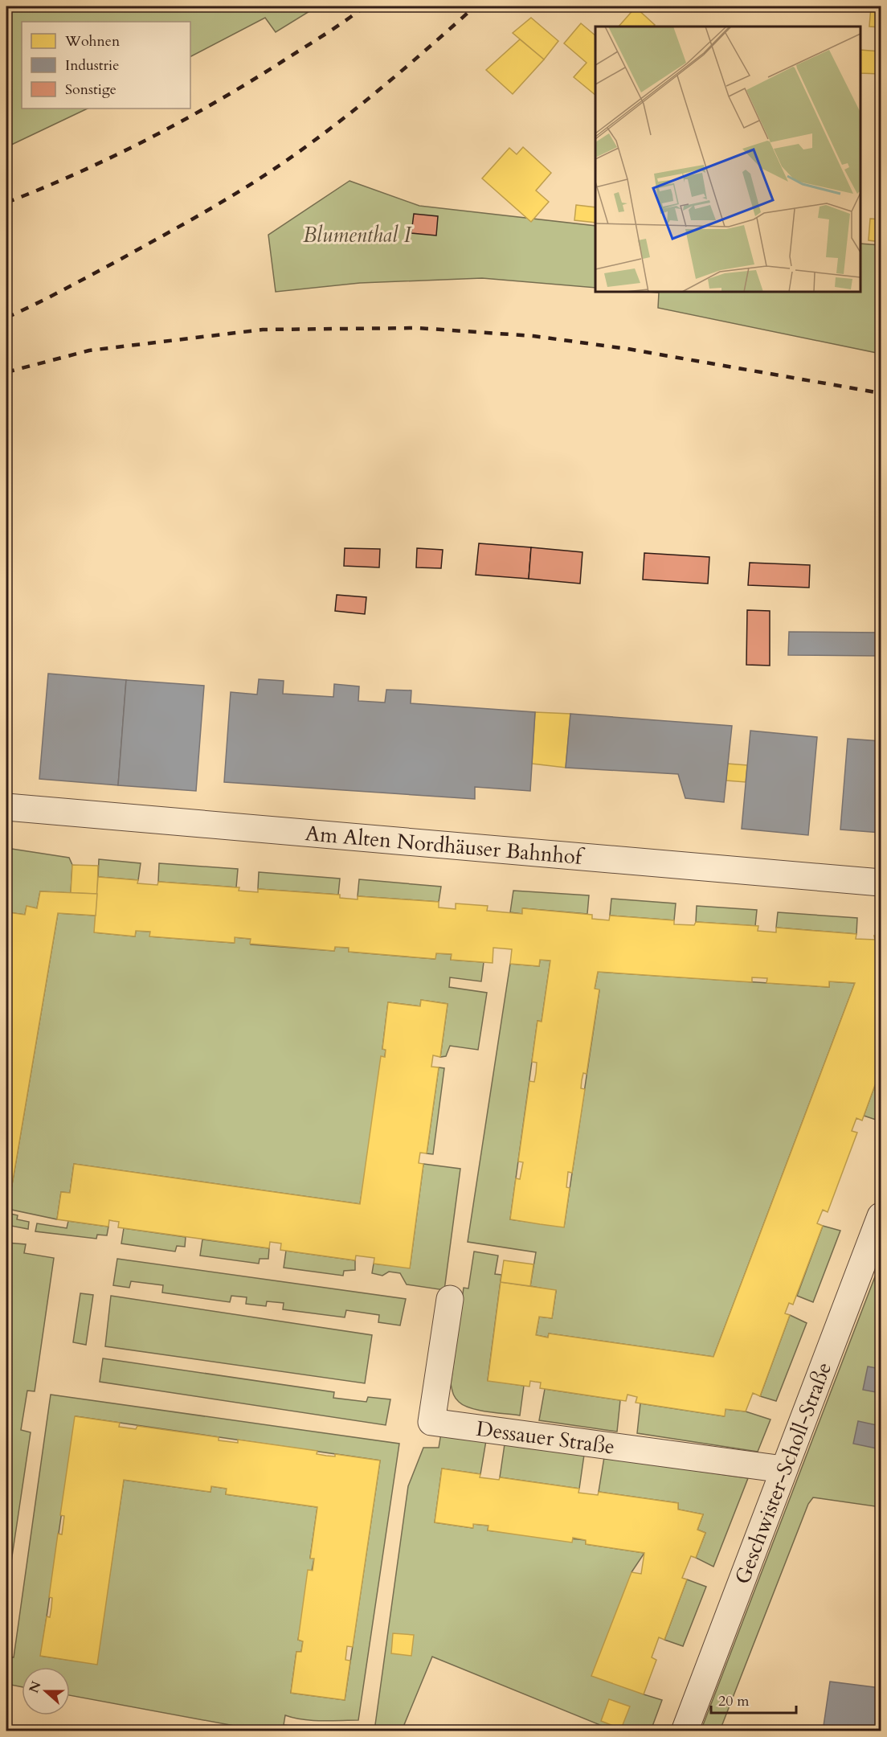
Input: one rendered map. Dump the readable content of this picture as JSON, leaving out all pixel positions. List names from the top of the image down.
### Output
{
  "streets": {
    "street": ["Am Alten Nordhäuser Bahnhof", "Dessauer Straße", "Geschwister-Scholl-Straße"]
  },
  "crossings": [
    ["Dessauer Straße", "Geschwister-Scholl-Straße"]
  ],
  "parks": ["Blumenthal I"],
  "legend": ["Wohnen", "Industrie", "Sonstige"],
  "scale_bar": "20 m",
  "north": "left"
}
